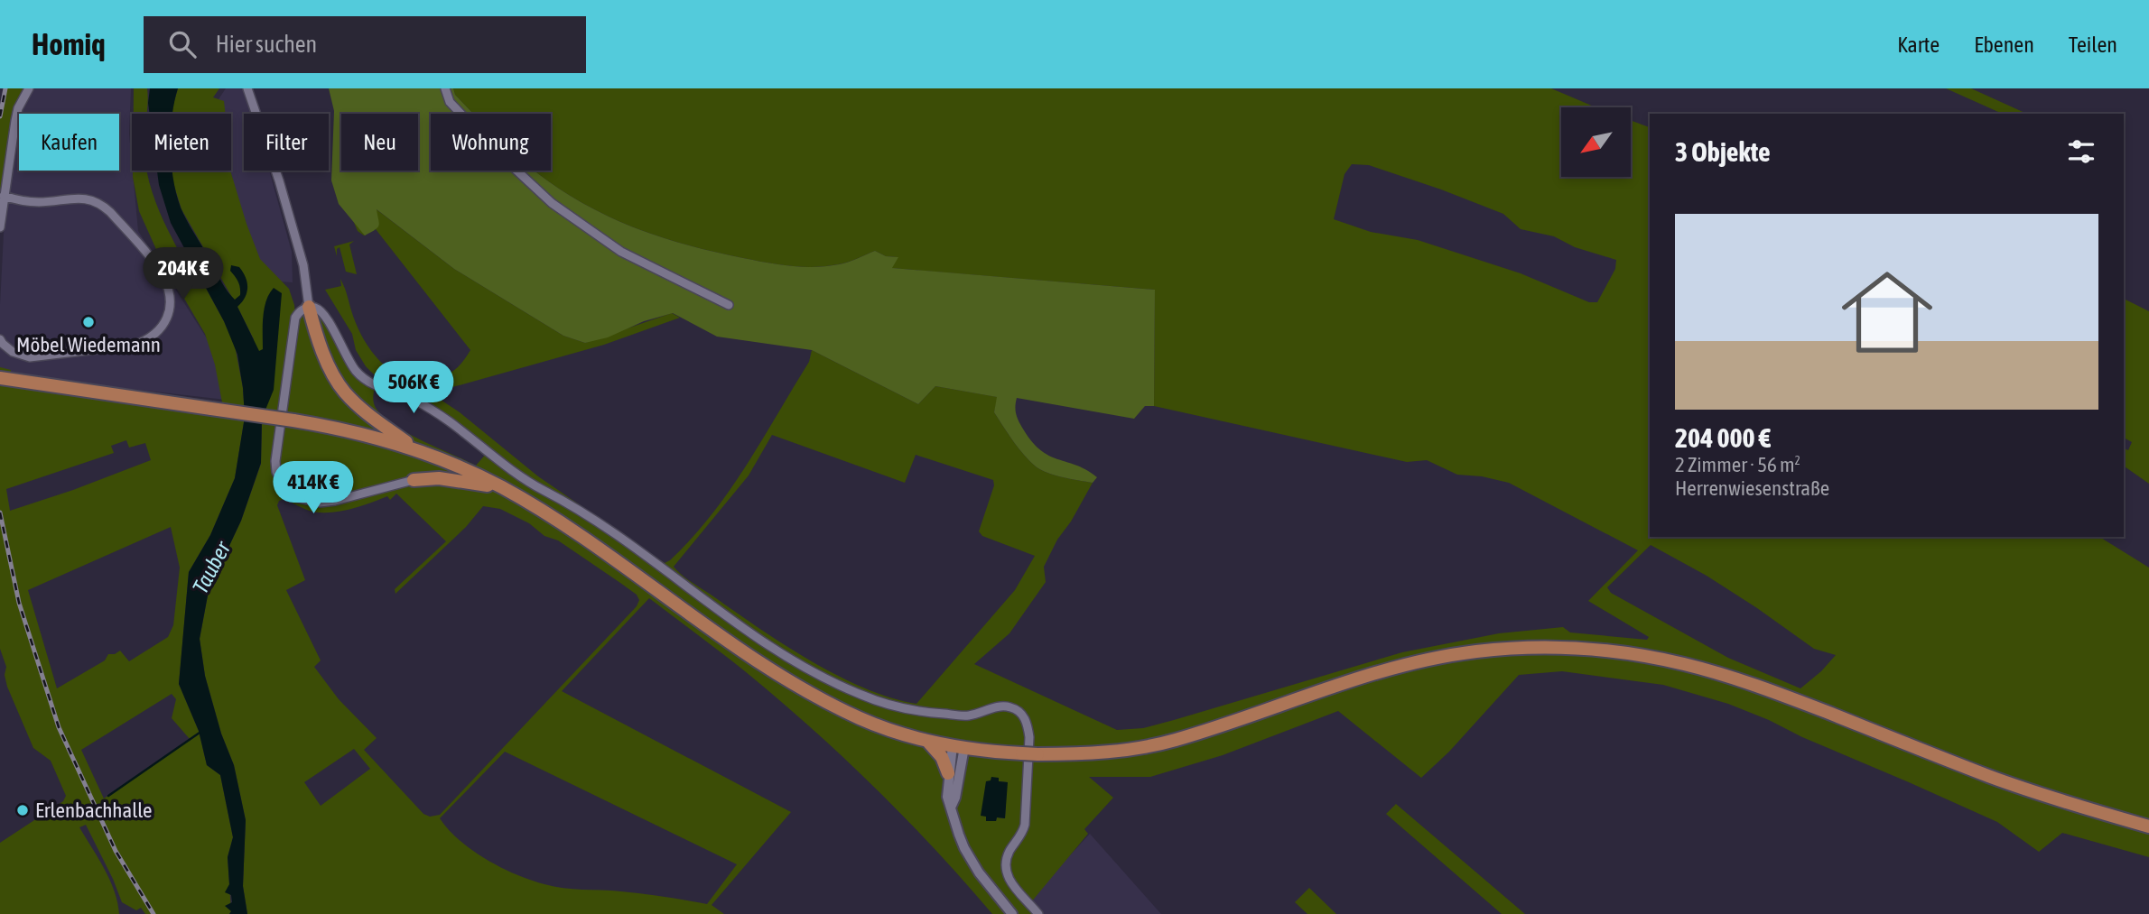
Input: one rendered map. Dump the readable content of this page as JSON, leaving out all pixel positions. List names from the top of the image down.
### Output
{
  "water": ["Tauber"],
  "places": ["Möbel Wiedemann", "Erlenbachhalle"],
  "north": "bottom left",
  "page": {
    "header": "Homiq",
    "search": "Hier suchen",
    "nav": ["Karte", "Ebenen", "Teilen"],
    "chip": [
      "Kaufen",
      "Mieten",
      "Filter",
      "Neu",
      "Wohnung"
    ],
    "heading": "3 Objekte",
    "list": [
      {
        "name": "204 000 €",
        "note": "2 Zimmer · 56 m² · Herrenwiesenstraße"
      }
    ],
    "price": ["204K €", "506K €", "414K €"]
  }
}
